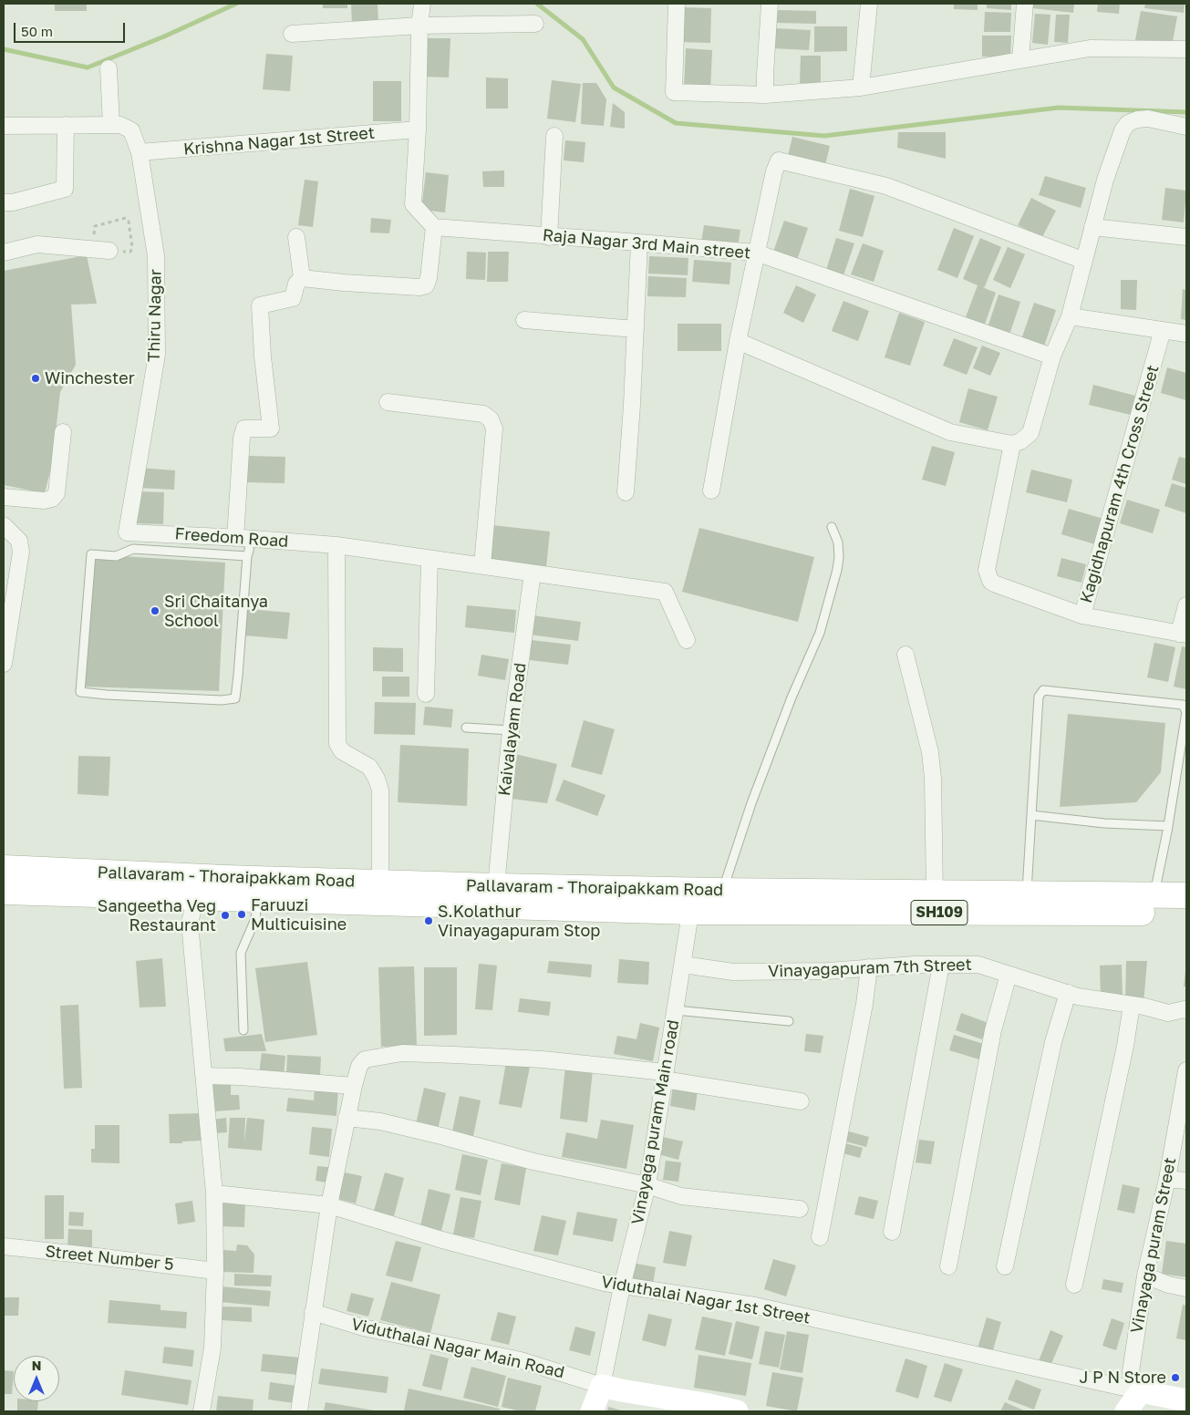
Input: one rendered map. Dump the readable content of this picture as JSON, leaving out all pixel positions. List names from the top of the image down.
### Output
{
  "streets": {
    "main road": ["Pallavaram - Thoraipakkam Road", "SH109"],
    "street": [
      "Krishna Nagar 1st Street",
      "Raja Nagar 3rd Main street",
      "Thiru Nagar",
      "Kagidhapuram 4th Cross Street",
      "Freedom Road",
      "Kaivalayam Road",
      "Vinayagapuram 7th Street",
      "Vinayaga puram Main road",
      "Vinayaga puram Street",
      "Street Number 5",
      "Viduthalai Nagar 1st Street",
      "Viduthalai Nagar Main Road"
    ]
  },
  "crossings": [
    ["Krishna Nagar 1st Street", "Thiru Nagar"],
    ["Thiru Nagar", "Freedom Road"],
    ["Freedom Road", "Kaivalayam Road"],
    ["Kaivalayam Road", "Pallavaram - Thoraipakkam Road"],
    ["Pallavaram - Thoraipakkam Road", "Vinayaga puram Main road"],
    ["Vinayagapuram 7th Street", "Vinayaga puram Main road"],
    ["Vinayaga puram Main road", "Viduthalai Nagar 1st Street"],
    ["Vinayaga puram Main road", "Viduthalai Nagar Main Road"],
    ["Vinayaga puram Street", "Viduthalai Nagar 1st Street"]
  ],
  "places": [
    "Winchester",
    "Sri Chaitanya School",
    "Faruuzi Multicuisine",
    "Sangeetha Veg Restaurant",
    "S.Kolathur Vinayagapuram Stop",
    "J P N Store"
  ],
  "scale_bar": "50 m",
  "north": "top"
}
